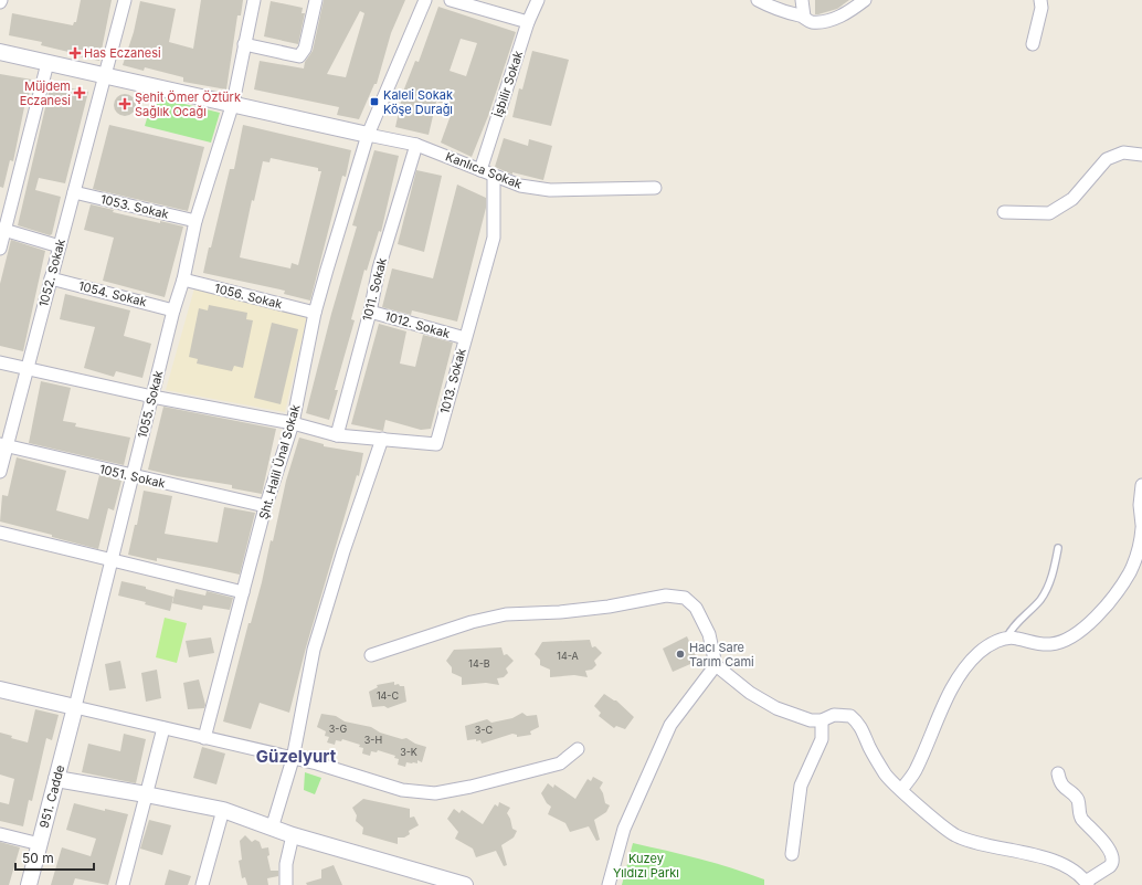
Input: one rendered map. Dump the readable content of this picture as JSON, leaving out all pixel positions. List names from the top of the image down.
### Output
{
  "streets": {
    "street": [
      "İşbilir Sokak",
      "Kanlıca Sokak",
      "1053. Sokak",
      "1052. Sokak",
      "1011. Sokak",
      "1054. Sokak",
      "1056. Sokak",
      "1012. Sokak",
      "1013. Sokak",
      "1055. Sokak",
      "Şht. Halil Ünal Sokak",
      "1051. Sokak",
      "951. Cadde"
    ]
  },
  "crossings": [
    ["İşbilir Sokak", "Kanlıca Sokak"],
    ["Kanlıca Sokak", "1011. Sokak"],
    ["Kanlıca Sokak", "1013. Sokak"],
    ["Kanlıca Sokak", "Şht. Halil Ünal Sokak"],
    ["1053. Sokak", "1052. Sokak"],
    ["1053. Sokak", "1055. Sokak"],
    ["1052. Sokak", "1054. Sokak"],
    ["1052. Sokak", "1013. Sokak"],
    ["1052. Sokak", "1051. Sokak"],
    ["1011. Sokak", "1012. Sokak"],
    ["1011. Sokak", "1013. Sokak"],
    ["1054. Sokak", "1055. Sokak"],
    ["1056. Sokak", "1055. Sokak"],
    ["1056. Sokak", "Şht. Halil Ünal Sokak"],
    ["1012. Sokak", "1013. Sokak"],
    ["1013. Sokak", "1055. Sokak"],
    ["1013. Sokak", "Şht. Halil Ünal Sokak"],
    ["1055. Sokak", "1051. Sokak"],
    ["1055. Sokak", "951. Cadde"],
    ["Şht. Halil Ünal Sokak", "1051. Sokak"]
  ],
  "districts": ["Güzelyurt"],
  "parks": ["Kuzey Yıldızı Parkı"],
  "places": {
    "health": ["Has Eczanesi", "Müjdem Eczanesi", "Şehit Ömer Öztürk Sağlık Ocağı"],
    "transit": ["Kaleli Sokak Köşe Durağı"],
    "other": ["Hacı Sare Tarım Cami"]
  },
  "house_numbers": [
    "14-A",
    "14-B",
    "14-C",
    "3-G",
    "3-C",
    "3-H",
    "3-K"
  ],
  "scale_bar": "50 m"
}
